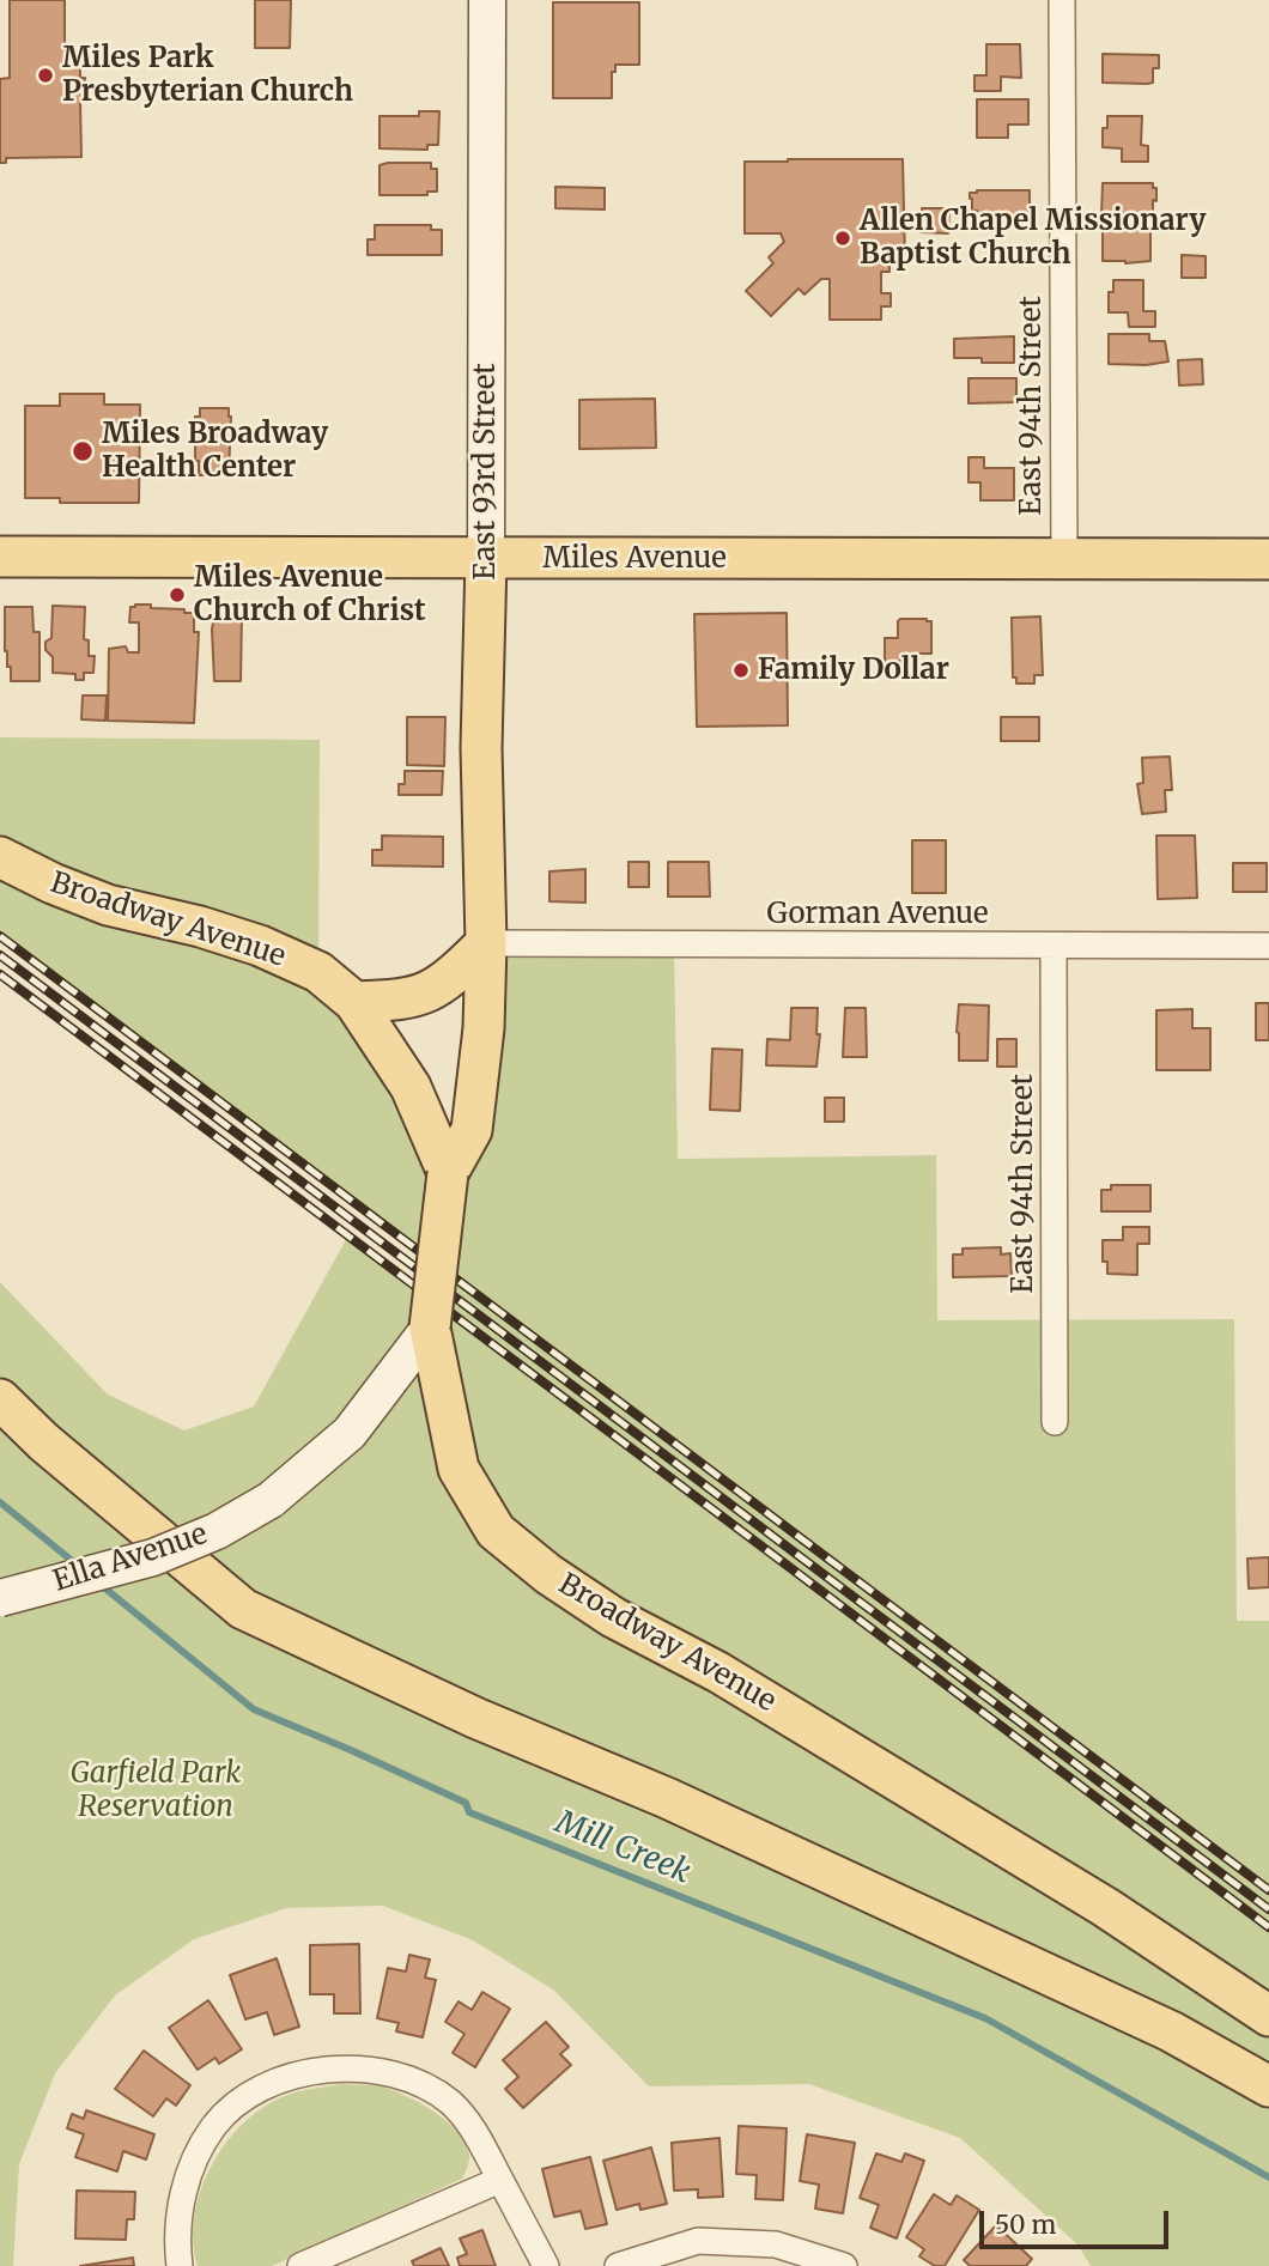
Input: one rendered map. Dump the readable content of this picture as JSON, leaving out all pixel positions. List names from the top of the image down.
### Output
{
  "streets": {
    "main road": [
      "East 93rd Street",
      "Miles Avenue",
      "Broadway Avenue",
      "Ella Avenue"
    ],
    "street": ["East 94th Street", "Gorman Avenue"]
  },
  "crossings": [
    ["East 94th Street", "Miles Avenue"],
    ["East 94th Street", "Gorman Avenue"],
    ["East 93rd Street", "Miles Avenue"],
    ["East 93rd Street", "Gorman Avenue"],
    ["East 93rd Street", "Broadway Avenue"],
    ["Broadway Avenue", "Ella Avenue"]
  ],
  "water": ["Mill Creek"],
  "parks": ["Garfield Park Reservation"],
  "places": [
    "Miles Park Presbyterian Church",
    "Allen Chapel Missionary Baptist Church",
    "Miles Broadway Health Center",
    "Miles Avenue Church of Christ",
    "Family Dollar"
  ],
  "scale_bar": "50 m"
}
